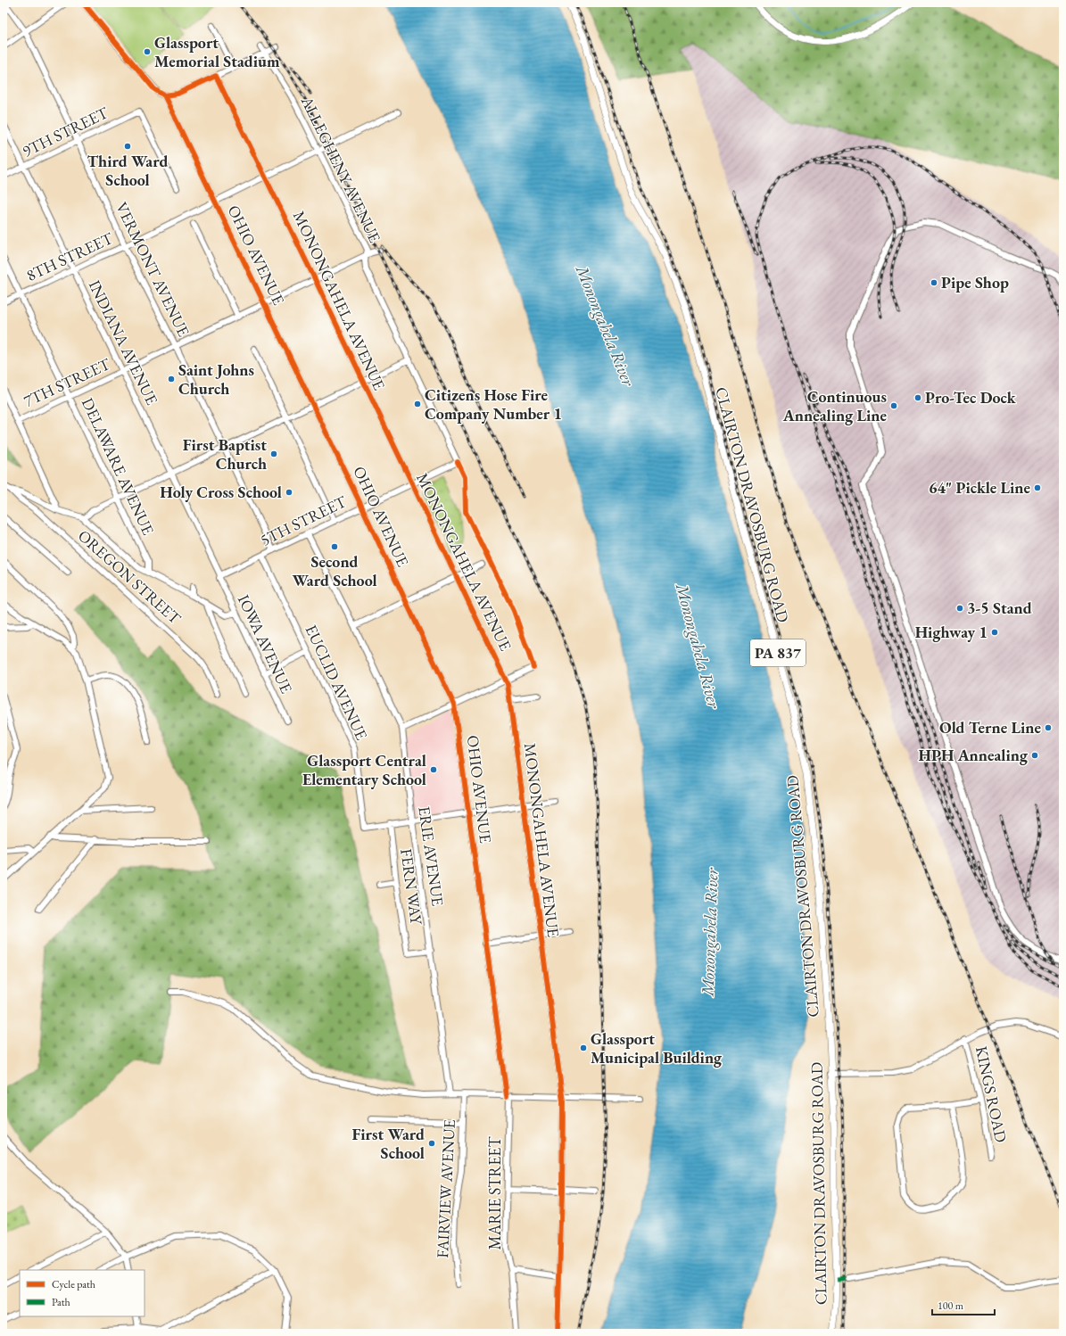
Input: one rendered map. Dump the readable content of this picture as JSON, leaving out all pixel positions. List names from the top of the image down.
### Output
{
  "streets": {
    "main road": [
      "OHIO AVENUE",
      "MONONGAHELA AVENUE",
      "CLAIRTON DRAVOSBURG ROAD",
      "PA 837"
    ],
    "street": [
      "9TH STREET",
      "ALLEGHENY AVENUE",
      "8TH STREET",
      "VERMONT AVENUE",
      "INDIANA AVENUE",
      "7TH STREET",
      "DELAWARE AVENUE",
      "5TH STREET",
      "OREGON STREET",
      "IOWA AVENUE",
      "EUCLID AVENUE",
      "ERIE AVENUE",
      "FERN WAY",
      "KINGS ROAD",
      "FAIRVIEW AVENUE",
      "MARIE STREET"
    ]
  },
  "crossings": [
    ["9TH STREET", "VERMONT AVENUE"],
    ["9TH STREET", "INDIANA AVENUE"],
    ["ALLEGHENY AVENUE", "8TH STREET"],
    ["ALLEGHENY AVENUE", "7TH STREET"],
    ["ALLEGHENY AVENUE", "5TH STREET"],
    ["OHIO AVENUE", "8TH STREET"],
    ["OHIO AVENUE", "7TH STREET"],
    ["OHIO AVENUE", "5TH STREET"],
    ["OHIO AVENUE", "MARIE STREET"],
    ["8TH STREET", "VERMONT AVENUE"],
    ["8TH STREET", "MONONGAHELA AVENUE"],
    ["8TH STREET", "INDIANA AVENUE"],
    ["8TH STREET", "DELAWARE AVENUE"],
    ["VERMONT AVENUE", "7TH STREET"],
    ["VERMONT AVENUE", "5TH STREET"],
    ["MONONGAHELA AVENUE", "7TH STREET"],
    ["MONONGAHELA AVENUE", "5TH STREET"],
    ["INDIANA AVENUE", "7TH STREET"],
    ["INDIANA AVENUE", "5TH STREET"],
    ["INDIANA AVENUE", "IOWA AVENUE"],
    ["7TH STREET", "DELAWARE AVENUE"],
    ["5TH STREET", "IOWA AVENUE"],
    ["5TH STREET", "EUCLID AVENUE"],
    ["5TH STREET", "ERIE AVENUE"],
    ["EUCLID AVENUE", "FERN WAY"],
    ["ERIE AVENUE", "FERN WAY"]
  ],
  "water": ["Monongahela River"],
  "places": [
    "Glassport Memorial Stadium",
    "Third Ward School",
    "Pipe Shop",
    "Saint Johns Church",
    "Pro-Tec Dock",
    "Citizens Hose Fire Company Number 1",
    "Continuous Annealing Line",
    "First Baptist Church",
    "64\" Pickle Line",
    "Holy Cross School",
    "Second Ward School",
    "3-5 Stand",
    "Highway 1",
    "Old Terne Line",
    "HPH Annealing",
    "Glassport Central Elementary School",
    "Glassport Municipal Building",
    "First Ward School"
  ],
  "legend": ["Cycle path", "Path"],
  "scale_bar": "100 m"
}
